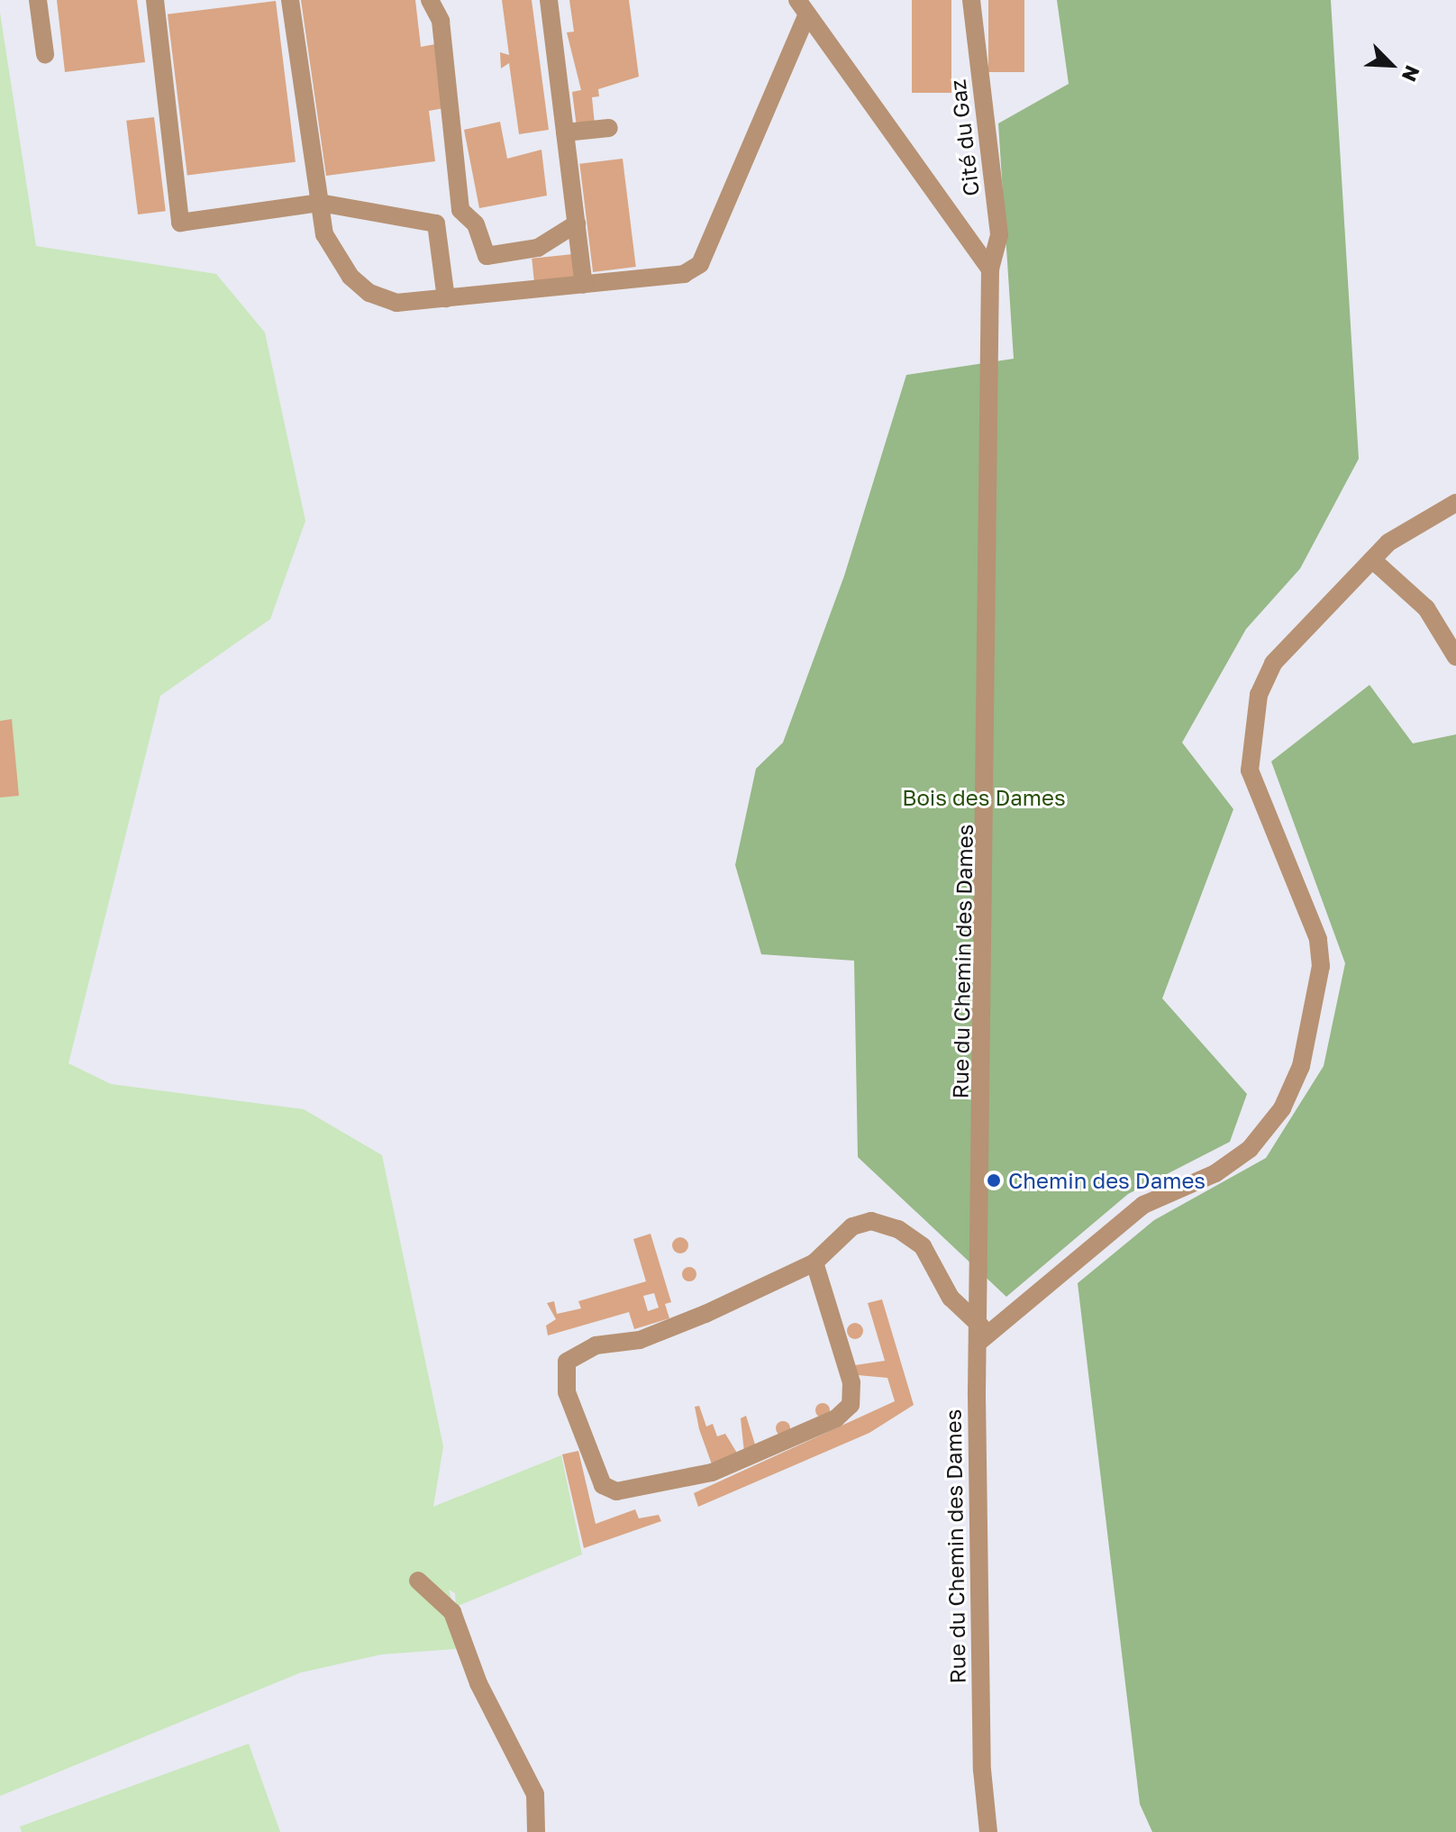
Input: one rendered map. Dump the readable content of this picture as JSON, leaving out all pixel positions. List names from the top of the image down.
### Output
{
  "streets": {
    "street": ["Cité du Gaz", "Rue du Chemin des Dames"]
  },
  "crossings": [
    ["Cité du Gaz", "Rue du Chemin des Dames"]
  ],
  "parks": ["Bois des Dames"],
  "places": ["Chemin des Dames"],
  "north": "bottom right"
}
